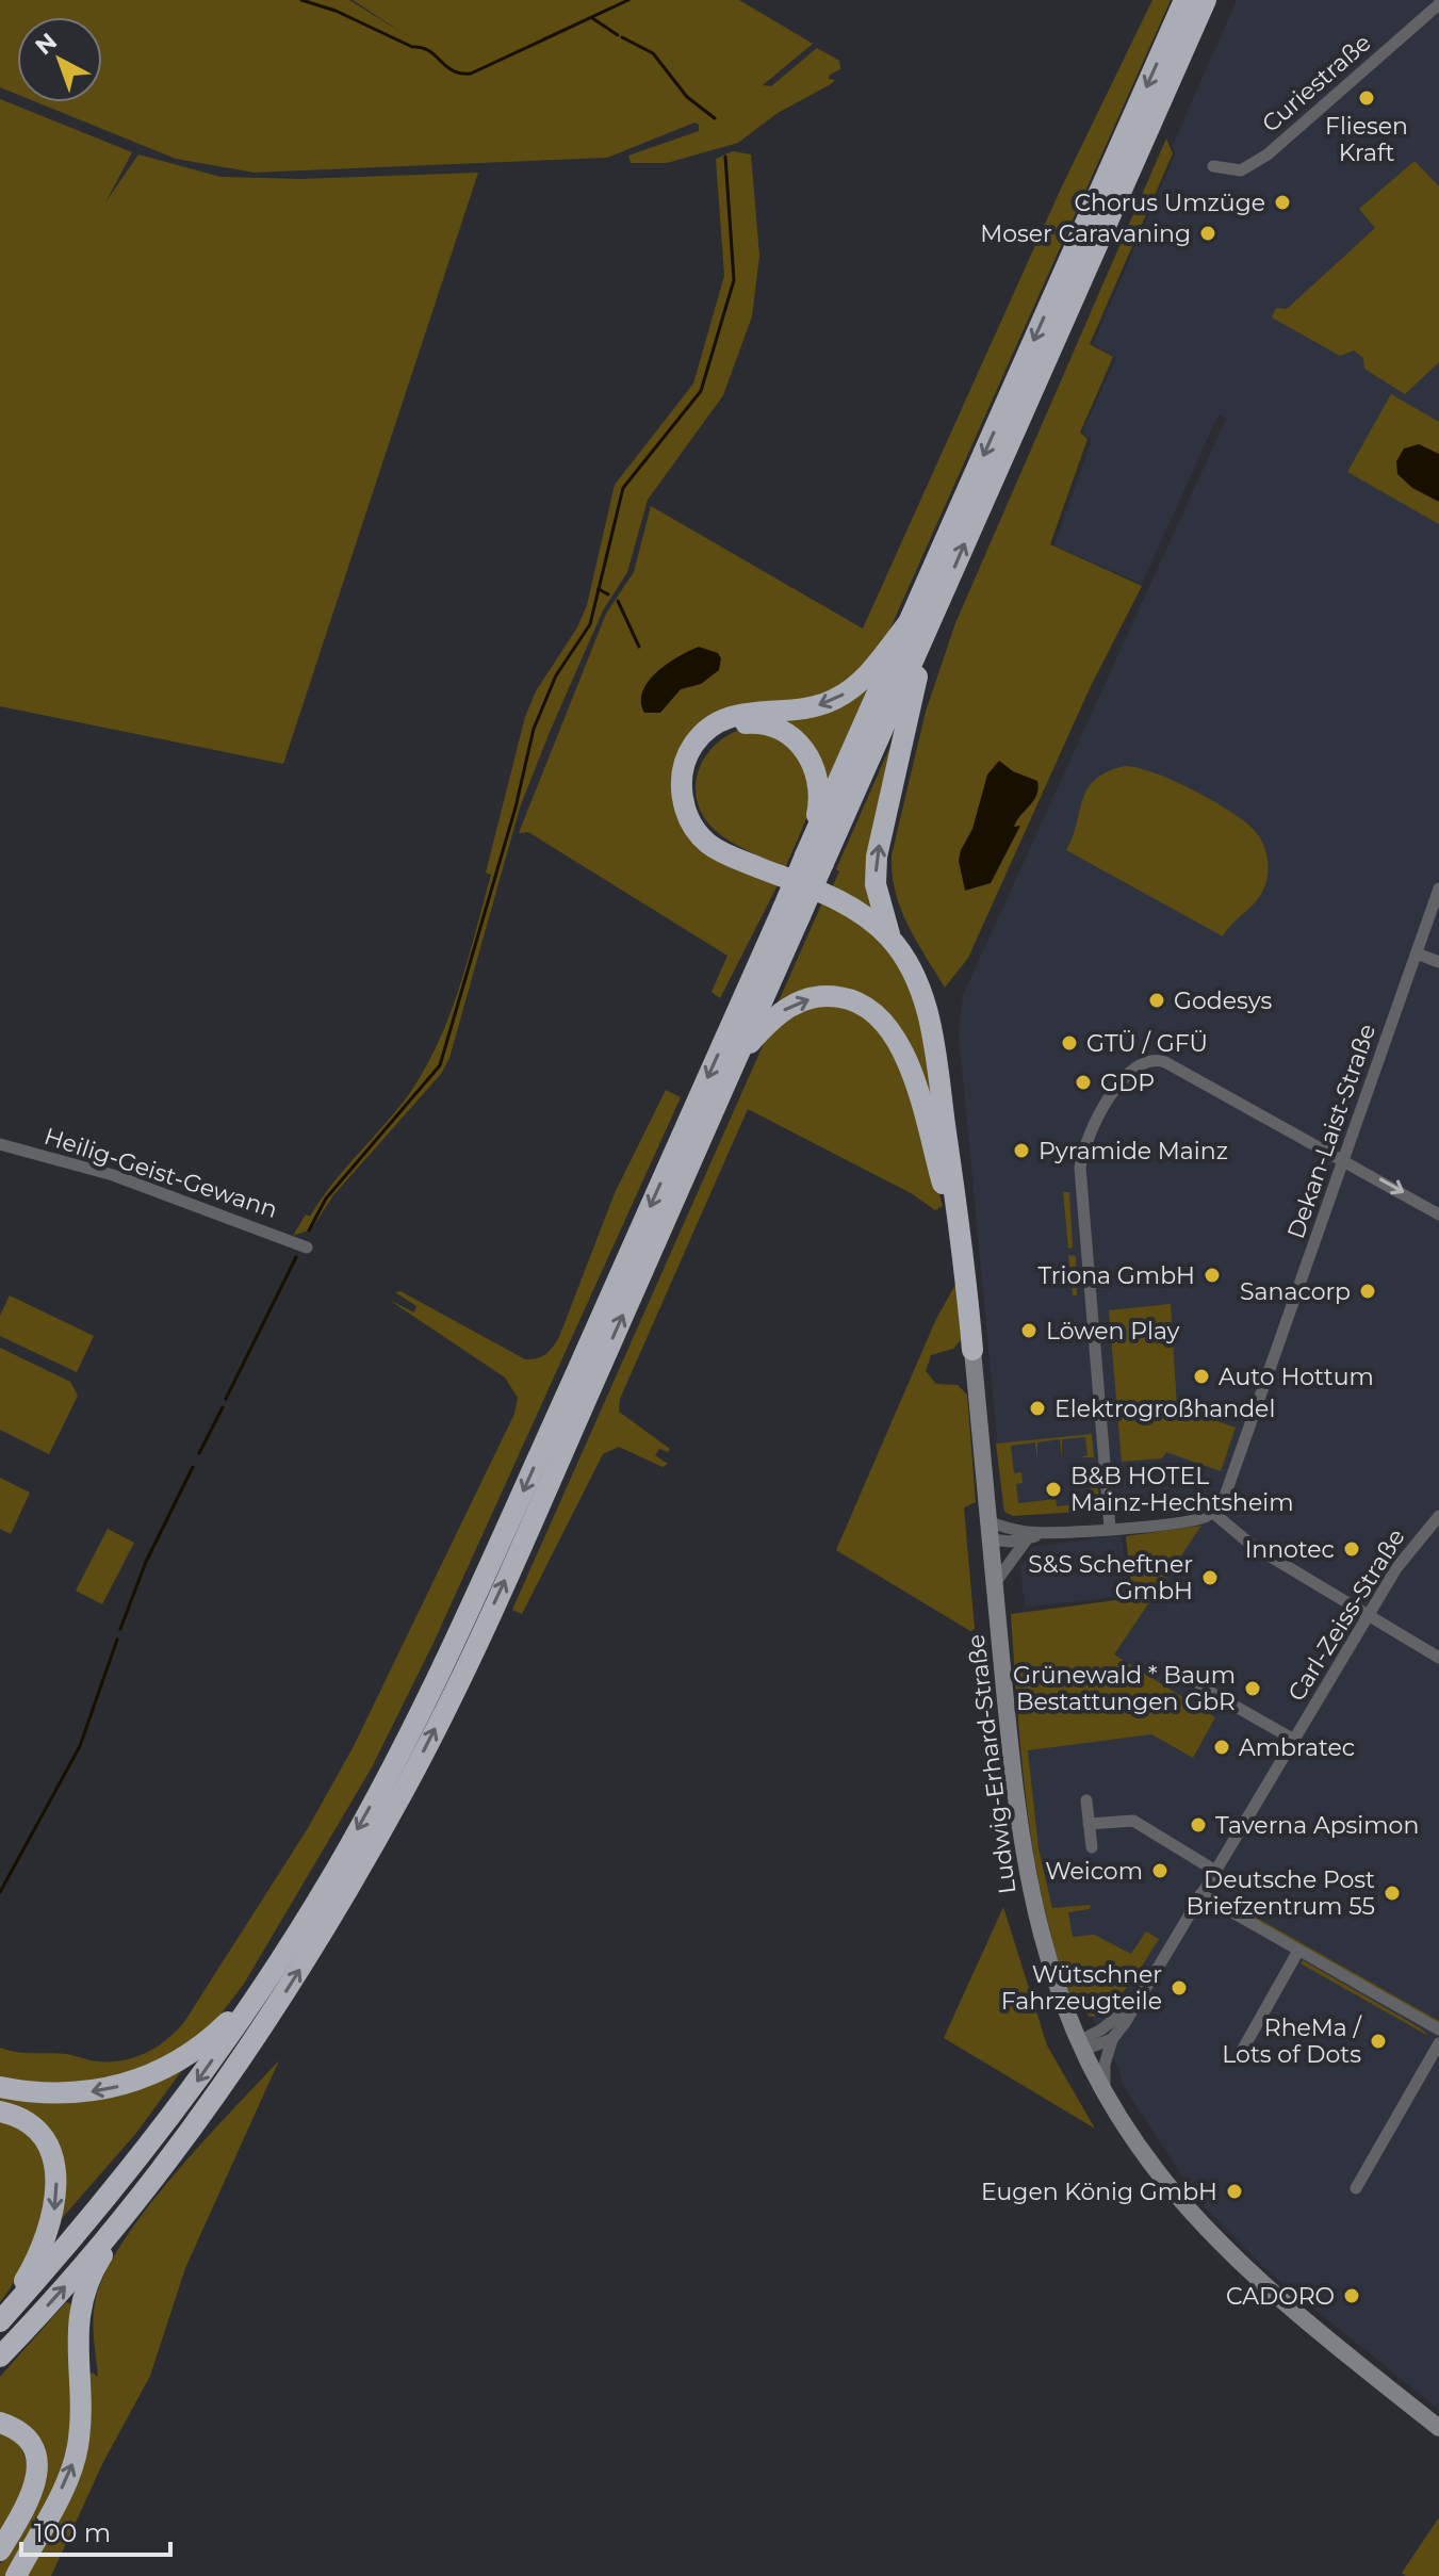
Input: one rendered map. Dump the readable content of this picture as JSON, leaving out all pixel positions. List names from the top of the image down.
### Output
{
  "streets": {
    "main road": ["Ludwig-Erhard-Straße"],
    "street": [
      "Curiestraße",
      "Dekan-Laist-Straße",
      "Heilig-Geist-Gewann",
      "Carl-Zeiss-Straße"
    ]
  },
  "crossings": [
    ["Carl-Zeiss-Straße", "Ludwig-Erhard-Straße"]
  ],
  "places": [
    "Fliesen Kraft",
    "Chorus Umzüge",
    "Moser Caravaning",
    "Godesys",
    "GTÜ / GFÜ",
    "GDP",
    "Pyramide Mainz",
    "Triona GmbH",
    "Sanacorp",
    "Löwen Play",
    "Auto Hottum",
    "Elektrogroßhandel",
    "B&B HOTEL Mainz-Hechtsheim",
    "Innotec",
    "S&S Scheftner GmbH",
    "Grünewald * Baum Bestattungen GbR",
    "Ambratec",
    "Taverna Apsimon",
    "Weicom",
    "Deutsche Post Briefzentrum 55",
    "Wütschner Fahrzeugteile",
    "RheMa / Lots of Dots",
    "Eugen König GmbH",
    "CADORO"
  ],
  "scale_bar": "100 m",
  "north": "top left"
}
